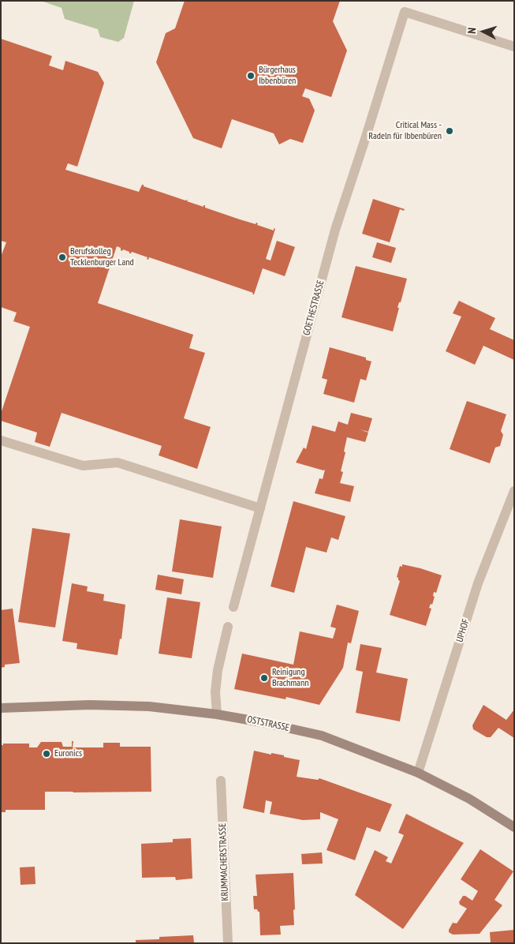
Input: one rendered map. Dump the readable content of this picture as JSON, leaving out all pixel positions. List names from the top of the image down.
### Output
{
  "streets": {
    "main road": ["OSTSTRASSE"],
    "street": ["GOETHESTRASSE", "UPHOF", "KRUMMACHERSTRASSE"]
  },
  "crossings": [
    ["UPHOF", "OSTSTRASSE"]
  ],
  "places": [
    "Bürgerhaus Ibbenbüren",
    "Critical Mass - Radeln für Ibbenbüren",
    "Berufskolleg Tecklenburger Land",
    "Reinigung Brachmann",
    "Euronics"
  ],
  "north": "left"
}
